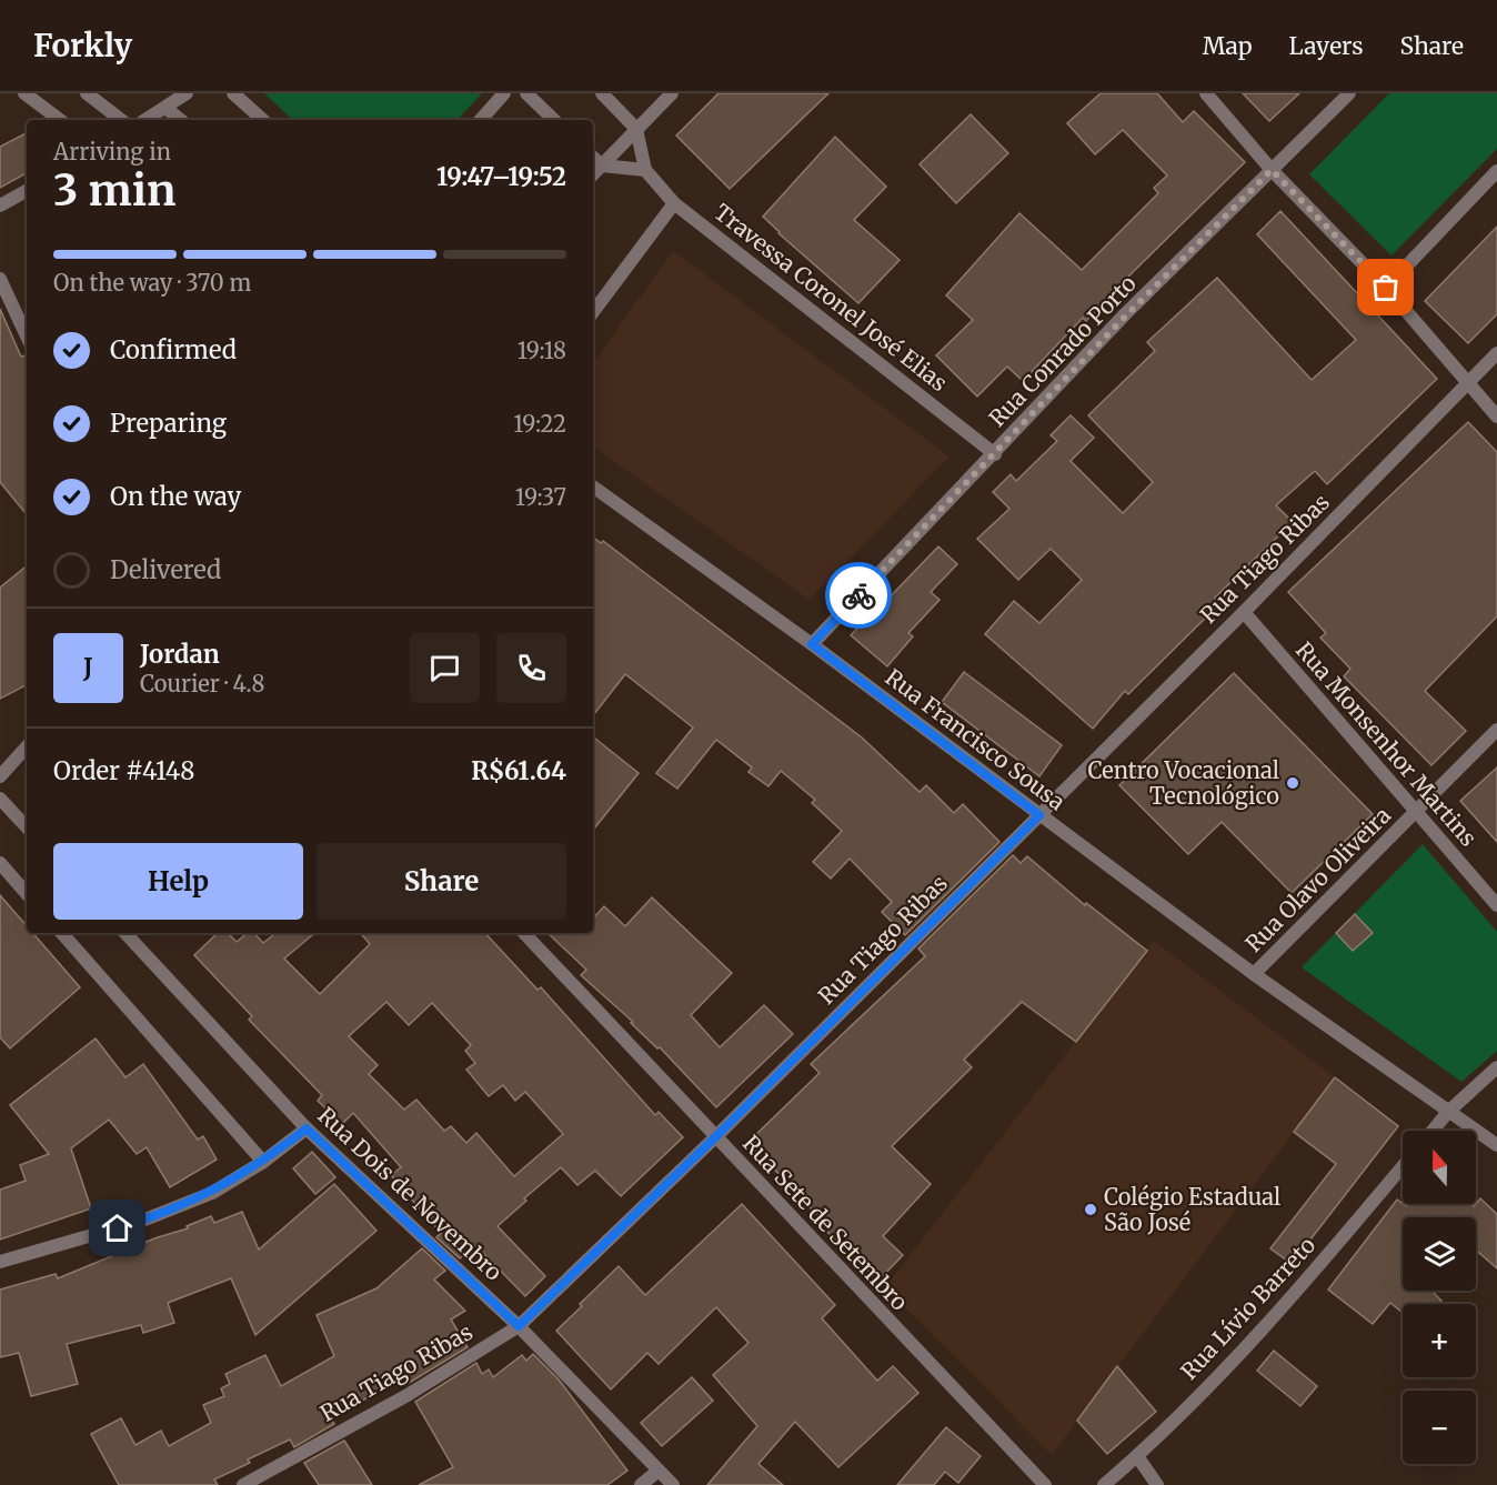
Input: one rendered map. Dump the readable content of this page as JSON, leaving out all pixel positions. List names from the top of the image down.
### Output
{
  "streets": {
    "street": [
      "Travessa Coronel José Elias",
      "Rua Conrado Porto",
      "Rua Tiago Ribas",
      "Rua Francisco Sousa",
      "Rua Monsenhor Martins",
      "Rua Olavo Oliveira",
      "Rua Dois de Novembro",
      "Rua Sete de Setembro",
      "Rua Lívio Barreto"
    ]
  },
  "crossings": [
    ["Travessa Coronel José Elias", "Rua Conrado Porto"],
    ["Rua Conrado Porto", "Rua Francisco Sousa"],
    ["Rua Tiago Ribas", "Rua Francisco Sousa"],
    ["Rua Tiago Ribas", "Rua Monsenhor Martins"],
    ["Rua Tiago Ribas", "Rua Dois de Novembro"],
    ["Rua Tiago Ribas", "Rua Sete de Setembro"],
    ["Rua Francisco Sousa", "Rua Olavo Oliveira"],
    ["Rua Monsenhor Martins", "Rua Olavo Oliveira"]
  ],
  "places": ["Centro Vocacional Tecnológico", "Colégio Estadual São José"],
  "north": "top",
  "page": {
    "header": "Forkly",
    "nav": ["Map", "Layers", "Share"],
    "heading": ["3 min", "Arriving in", "19:47–19:52"],
    "panel": [
      "Jordan",
      "Courier · 4.8",
      "Order #4148",
      "R$61.64"
    ],
    "bar": "On the way · 370 m",
    "list": [
      ["Confirmed", "19:18"],
      ["Preparing", "19:22"],
      ["On the way", "19:37"],
      "Delivered"
    ],
    "round": "J",
    "buttons": ["Help", "Share"],
    "map_buttons": ["+", "−"]
  }
}
